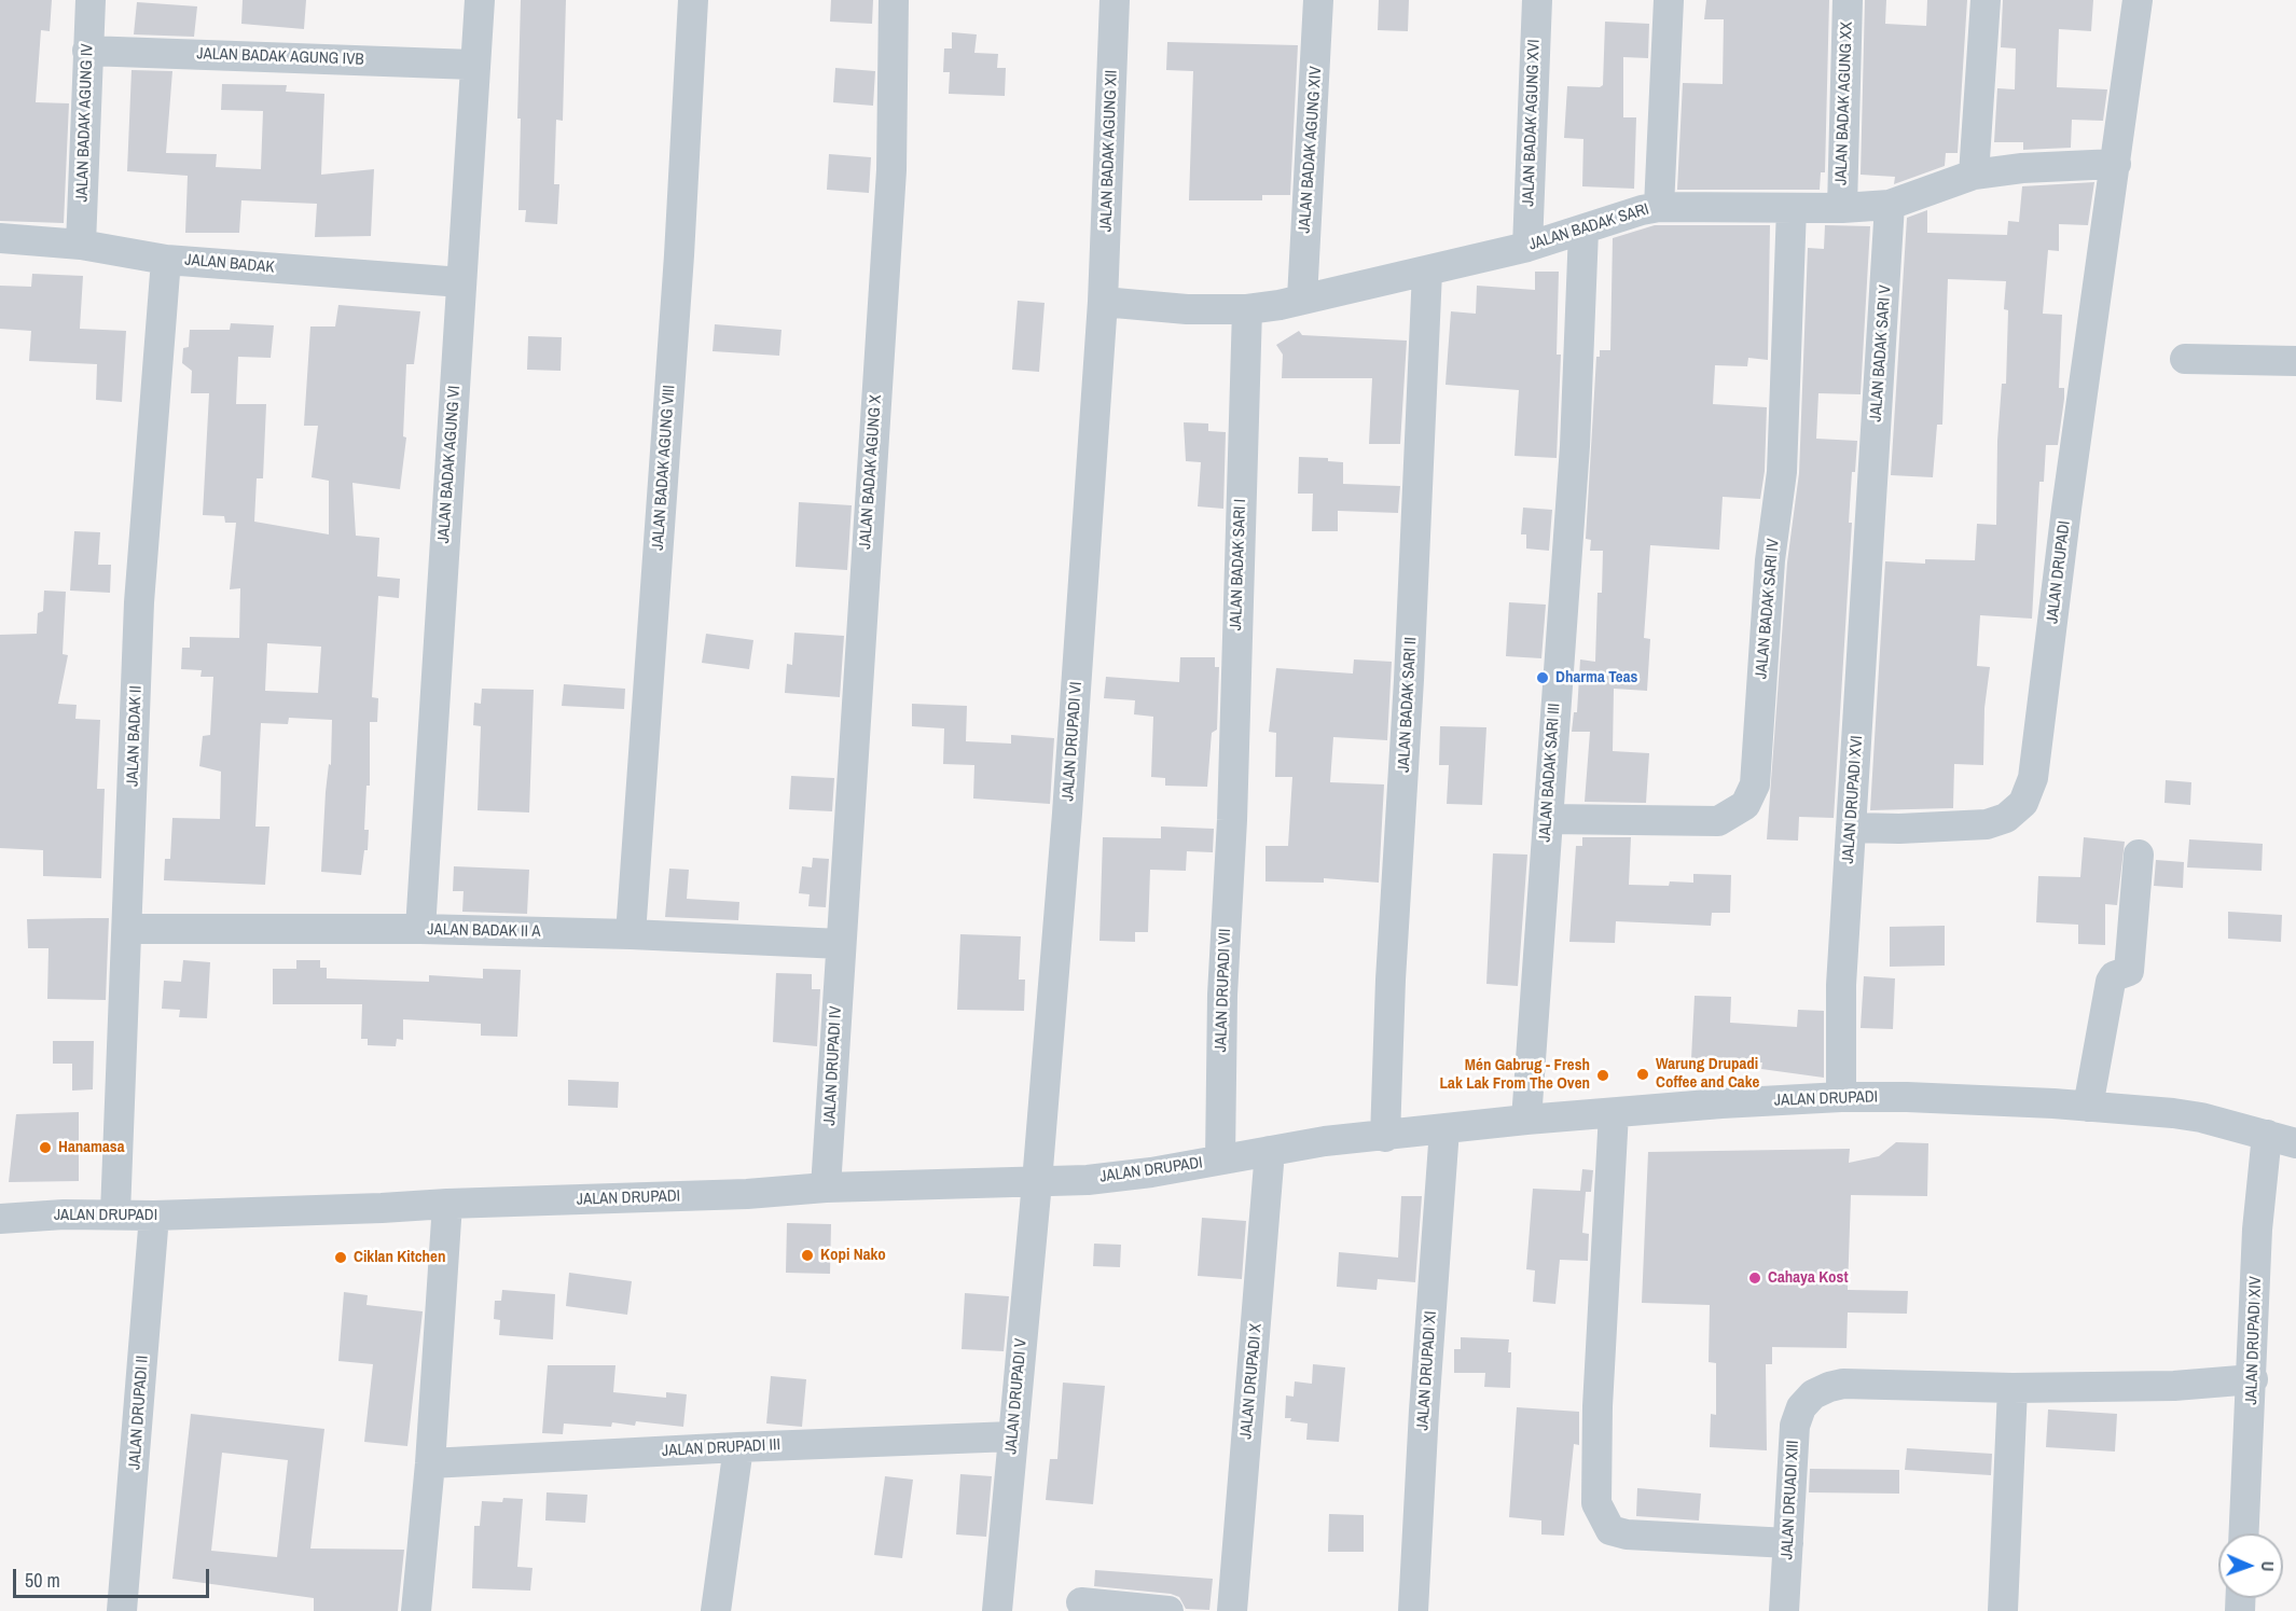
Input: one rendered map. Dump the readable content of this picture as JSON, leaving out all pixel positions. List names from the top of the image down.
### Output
{
  "streets": {
    "street": [
      "JALAN BADAK AGUNG IVB",
      "JALAN BADAK AGUNG XX",
      "JALAN BADAK AGUNG IV",
      "JALAN BADAK AGUNG XVI",
      "JALAN BADAK AGUNG XIV",
      "JALAN BADAK AGUNG XII",
      "JALAN BADAK SARI",
      "JALAN BADAK",
      "JALAN BADAK SARI V",
      "JALAN BADAK AGUNG VI",
      "JALAN BADAK AGUNG VIII",
      "JALAN BADAK AGUNG X",
      "JALAN BADAK SARI I",
      "JALAN DRUPADI",
      "JALAN BADAK SARI IV",
      "JALAN BADAK SARI II",
      "JALAN BADAK II",
      "JALAN DRUPADI VI",
      "JALAN BADAK SARI III",
      "JALAN DRUPADI XVI",
      "JALAN BADAK II A",
      "JALAN DRUPADI VII",
      "JALAN DRUPADI IV",
      "JALAN DRUPADI XIV",
      "JALAN DRUPADI XI",
      "JALAN DRUPADI X",
      "JALAN DRUPADI V",
      "JALAN DRUPADI II",
      "JALAN DRUPADI III",
      "JALAN DRUADI XIII"
    ]
  },
  "crossings": [
    ["JALAN BADAK AGUNG IVB", "JALAN BADAK AGUNG IV"],
    ["JALAN BADAK AGUNG IVB", "JALAN BADAK AGUNG VI"],
    ["JALAN BADAK AGUNG XX", "JALAN BADAK SARI"],
    ["JALAN BADAK AGUNG IV", "JALAN BADAK"],
    ["JALAN BADAK AGUNG XVI", "JALAN BADAK SARI"],
    ["JALAN BADAK AGUNG XIV", "JALAN BADAK SARI"],
    ["JALAN BADAK AGUNG XII", "JALAN BADAK SARI"],
    ["JALAN BADAK AGUNG XII", "JALAN DRUPADI VI"],
    ["JALAN BADAK SARI", "JALAN BADAK SARI V"],
    ["JALAN BADAK SARI", "JALAN BADAK SARI I"],
    ["JALAN BADAK SARI", "JALAN DRUPADI"],
    ["JALAN BADAK SARI", "JALAN BADAK SARI IV"],
    ["JALAN BADAK SARI", "JALAN BADAK SARI II"],
    ["JALAN BADAK SARI", "JALAN DRUPADI VI"],
    ["JALAN BADAK SARI", "JALAN BADAK SARI III"],
    ["JALAN BADAK", "JALAN BADAK AGUNG VI"],
    ["JALAN BADAK", "JALAN BADAK II"],
    ["JALAN BADAK SARI V", "JALAN DRUPADI XVI"],
    ["JALAN BADAK AGUNG VI", "JALAN BADAK II A"],
    ["JALAN BADAK AGUNG VIII", "JALAN BADAK II A"],
    ["JALAN BADAK AGUNG X", "JALAN BADAK II A"],
    ["JALAN BADAK AGUNG X", "JALAN DRUPADI IV"],
    ["JALAN BADAK SARI I", "JALAN DRUPADI VII"],
    ["JALAN DRUPADI", "JALAN BADAK SARI II"],
    ["JALAN DRUPADI", "JALAN BADAK II"],
    ["JALAN DRUPADI", "JALAN DRUPADI VI"],
    ["JALAN DRUPADI", "JALAN BADAK SARI III"],
    ["JALAN DRUPADI", "JALAN DRUPADI XVI"],
    ["JALAN DRUPADI", "JALAN DRUPADI VII"],
    ["JALAN DRUPADI", "JALAN DRUPADI IV"],
    ["JALAN DRUPADI", "JALAN DRUPADI XIV"],
    ["JALAN DRUPADI", "JALAN DRUPADI XI"],
    ["JALAN DRUPADI", "JALAN DRUPADI X"],
    ["JALAN DRUPADI", "JALAN DRUPADI V"],
    ["JALAN DRUPADI", "JALAN DRUPADI II"],
    ["JALAN BADAK SARI IV", "JALAN BADAK SARI III"],
    ["JALAN BADAK II", "JALAN BADAK II A"],
    ["JALAN DRUPADI VI", "JALAN DRUPADI V"],
    ["JALAN BADAK II A", "JALAN DRUPADI IV"],
    ["JALAN DRUPADI V", "JALAN DRUPADI III"]
  ],
  "places": [
    "Dharma Teas",
    "Warung Drupadi Coffee and Cake",
    "Mén Gabrug - Fresh Lak Lak From The Oven",
    "Hanamasa",
    "Kopi Nako",
    "Ciklan Kitchen",
    "Cahaya Kost"
  ],
  "scale_bar": "50 m",
  "north": "right"
}
